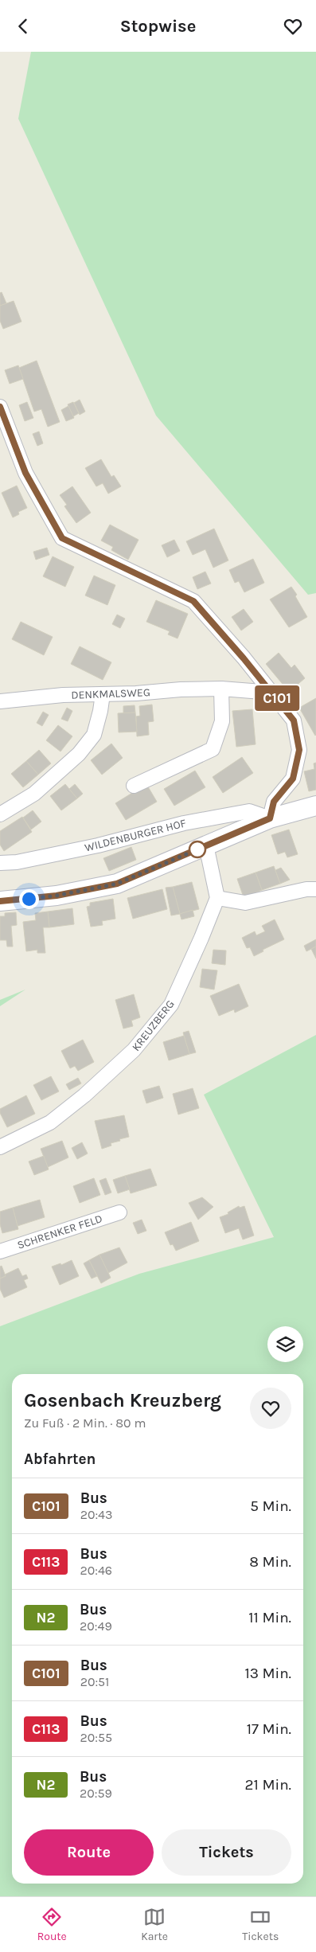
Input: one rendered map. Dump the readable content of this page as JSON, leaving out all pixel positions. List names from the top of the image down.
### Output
{
  "streets": {
    "street": [
      "DENKMALSWEG",
      "WILDENBURGER HOF",
      "KREUZBERG",
      "SCHRENKER FELD"
    ]
  },
  "lines": ["bus line C101"],
  "page": {
    "header": "Stopwise",
    "on_map": "C101",
    "heading": [
      ["Gosenbach Kreuzberg", "Zu Fuß · 2 Min. · 80 m"],
      "Abfahrten"
    ],
    "list": [
      {
        "mark": "C101",
        "name": "Bus",
        "note": "20:43",
        "value": "5 Min."
      },
      {
        "mark": "C113",
        "name": "Bus",
        "note": "20:46",
        "value": "8 Min."
      },
      {
        "mark": "N2",
        "name": "Bus",
        "note": "20:49",
        "value": "11 Min."
      },
      {
        "mark": "C101",
        "name": "Bus",
        "note": "20:51",
        "value": "13 Min."
      },
      {
        "mark": "C113",
        "name": "Bus",
        "note": "20:55",
        "value": "17 Min."
      },
      {
        "mark": "N2",
        "name": "Bus",
        "note": "20:59",
        "value": "21 Min."
      }
    ],
    "buttons": ["Route", "Tickets"],
    "tabs": ["Route", "Karte", "Tickets"]
  }
}
